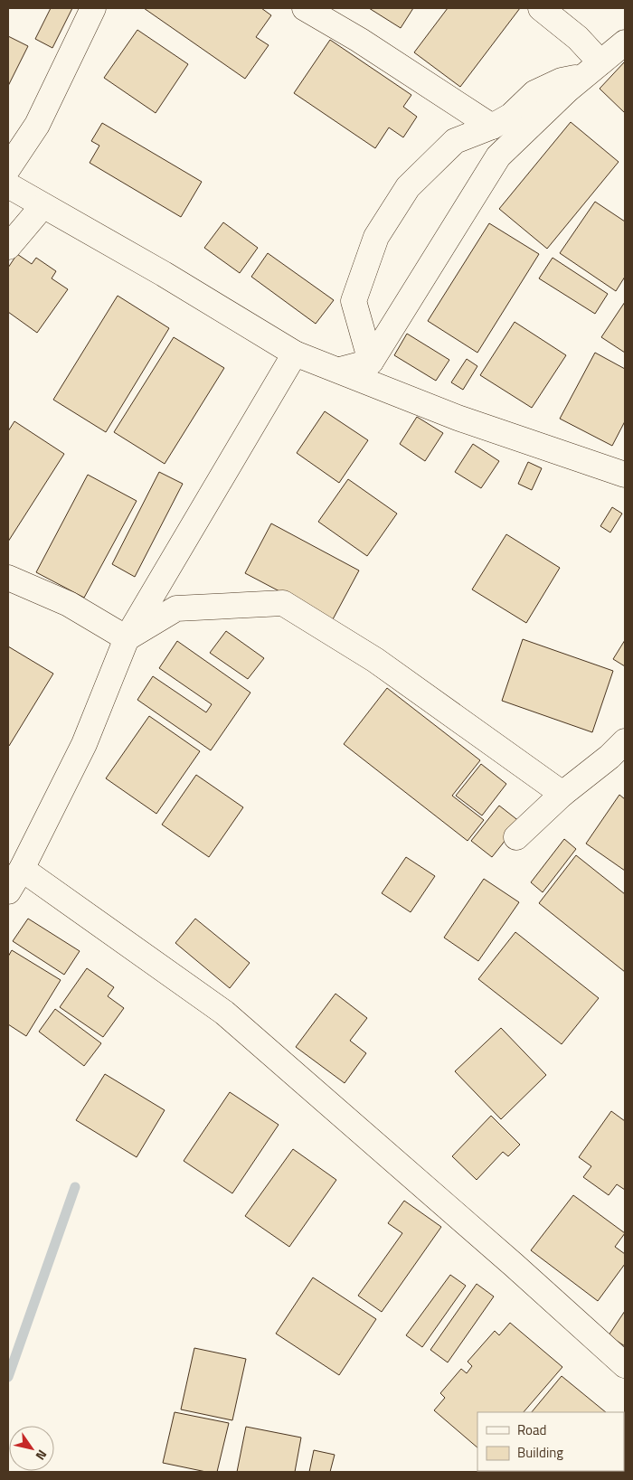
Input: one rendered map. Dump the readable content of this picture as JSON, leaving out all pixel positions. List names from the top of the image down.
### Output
{
  "legend": ["Road", "Building"],
  "north": "bottom right"
}
